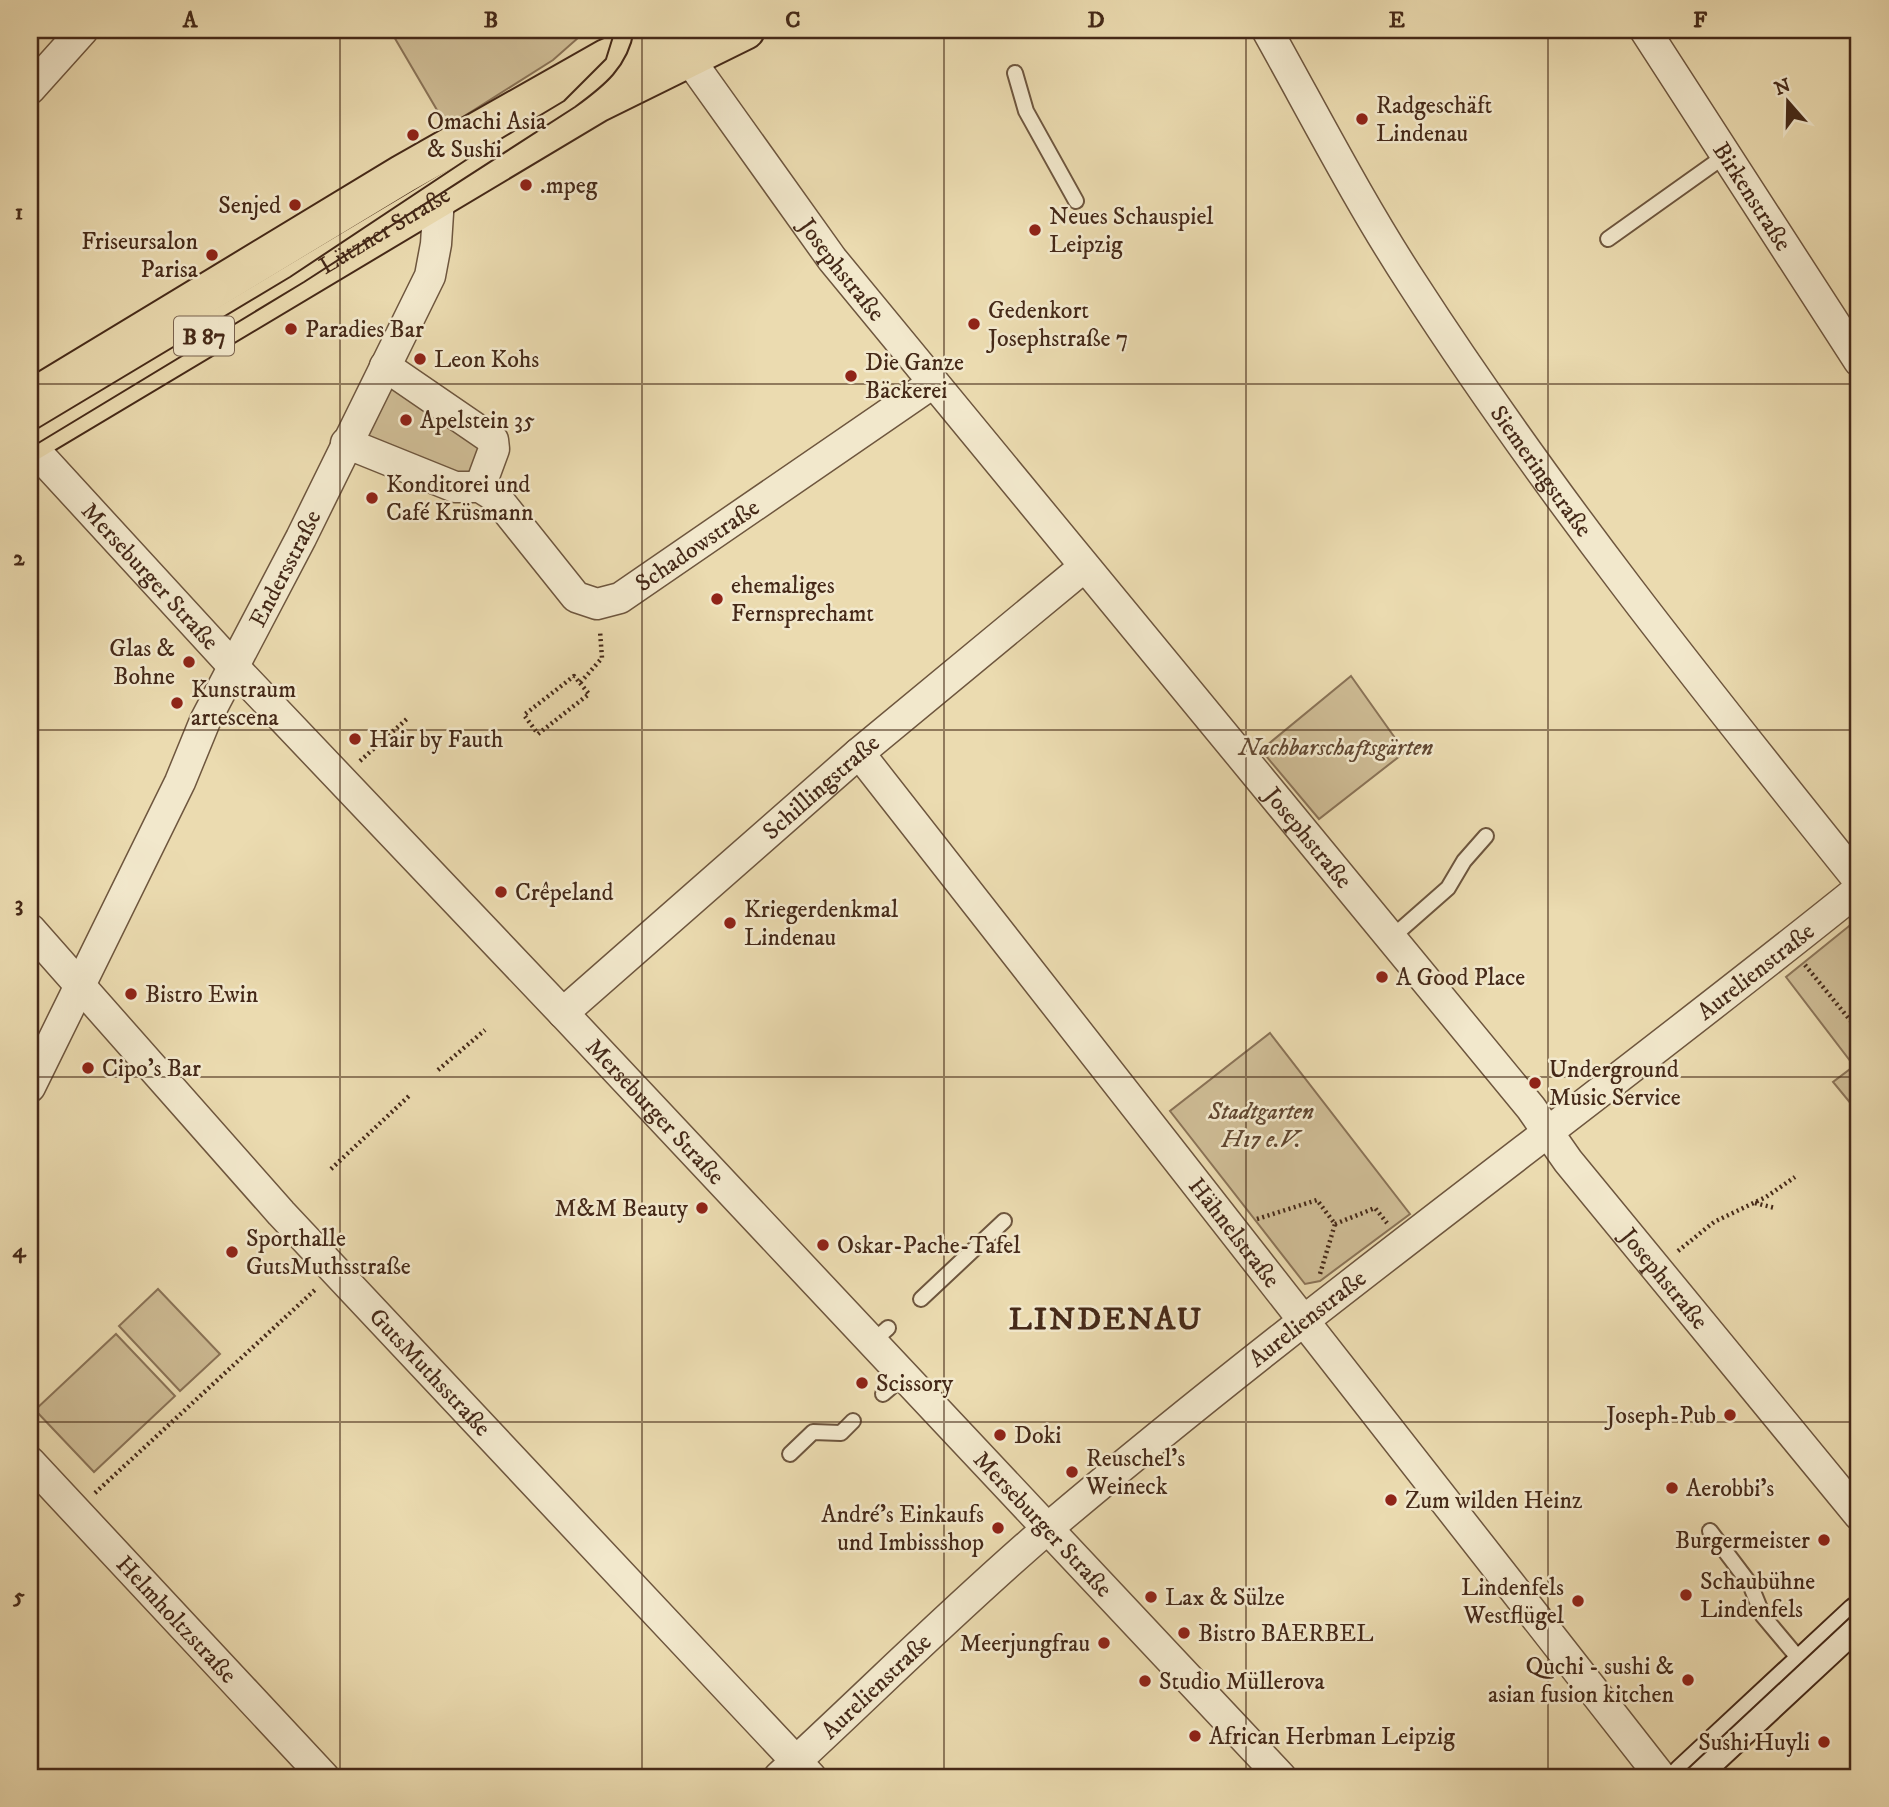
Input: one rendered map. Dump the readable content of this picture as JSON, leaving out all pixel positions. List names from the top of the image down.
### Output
{
  "streets": {
    "main road": ["Lützner Straße", "B 87"],
    "street": [
      "Birkenstraße",
      "Josephstraße",
      "Siemeringstraße",
      "Schadowstraße",
      "Endersstraße",
      "Merseburger Straße",
      "Schillingstraße",
      "Aurelienstraße",
      "Hähnelstraße",
      "GutsMuthsstraße",
      "Helmholtzstraße"
    ]
  },
  "crossings": [
    ["Lützner Straße", "Josephstraße"],
    ["Lützner Straße", "Endersstraße"],
    ["Lützner Straße", "Merseburger Straße"],
    ["Josephstraße", "Schadowstraße"],
    ["Josephstraße", "Schillingstraße"],
    ["Josephstraße", "Aurelienstraße"],
    ["Endersstraße", "Merseburger Straße"],
    ["Endersstraße", "GutsMuthsstraße"],
    ["Merseburger Straße", "Schillingstraße"],
    ["Merseburger Straße", "Aurelienstraße"],
    ["Schillingstraße", "Hähnelstraße"],
    ["Aurelienstraße", "Hähnelstraße"],
    ["Aurelienstraße", "GutsMuthsstraße"]
  ],
  "districts": ["LINDENAU"],
  "parks": ["Nachbarschaftsgärten", "Stadtgarten H17 e.V."],
  "places": [
    "Radgeschäft Lindenau",
    "Omachi Asia & Sushi",
    ".mpeg",
    "Senjed",
    "Neues Schauspiel Leipzig",
    "Friseursalon Parisa",
    "Gedenkort Josephstraße 7",
    "Paradies Bar",
    "Leon Kohs",
    "Die Ganze Bäckerei",
    "Apelstein 35",
    "Konditorei und Café Krüsmann",
    "ehemaliges Fernsprechamt",
    "Glas & Bohne",
    "Kunstraum artescena",
    "Hair by Fauth",
    "Crêpeland",
    "Kriegerdenkmal Lindenau",
    "A Good Place",
    "Bistro Ewin",
    "Cipo's Bar",
    "Underground Music Service",
    "M&M Beauty",
    "Oskar-Pache-Tafel",
    "Sporthalle GutsMuthsstraße",
    "Scissory",
    "Joseph-Pub",
    "Doki",
    "Reuschel's Weineck",
    "Aerobbi's",
    "Zum wilden Heinz",
    "André's Einkaufs und Imbissshop",
    "Burgermeister",
    "Schaubühne Lindenfels",
    "Lax & Sülze",
    "Lindenfels Westflügel",
    "Bistro BAERBEL",
    "Meerjungfrau",
    "Quchi - sushi & asian fusion kitchen",
    "Studio Müllerova",
    "African Herbman Leipzig",
    "Sushi Huyli"
  ],
  "north": "top",
  "grid": {
    "columns": [
      "A",
      "B",
      "C",
      "D",
      "E",
      "F"
    ],
    "rows": [
      "1",
      "2",
      "3",
      "4",
      "5"
    ]
  }
}
